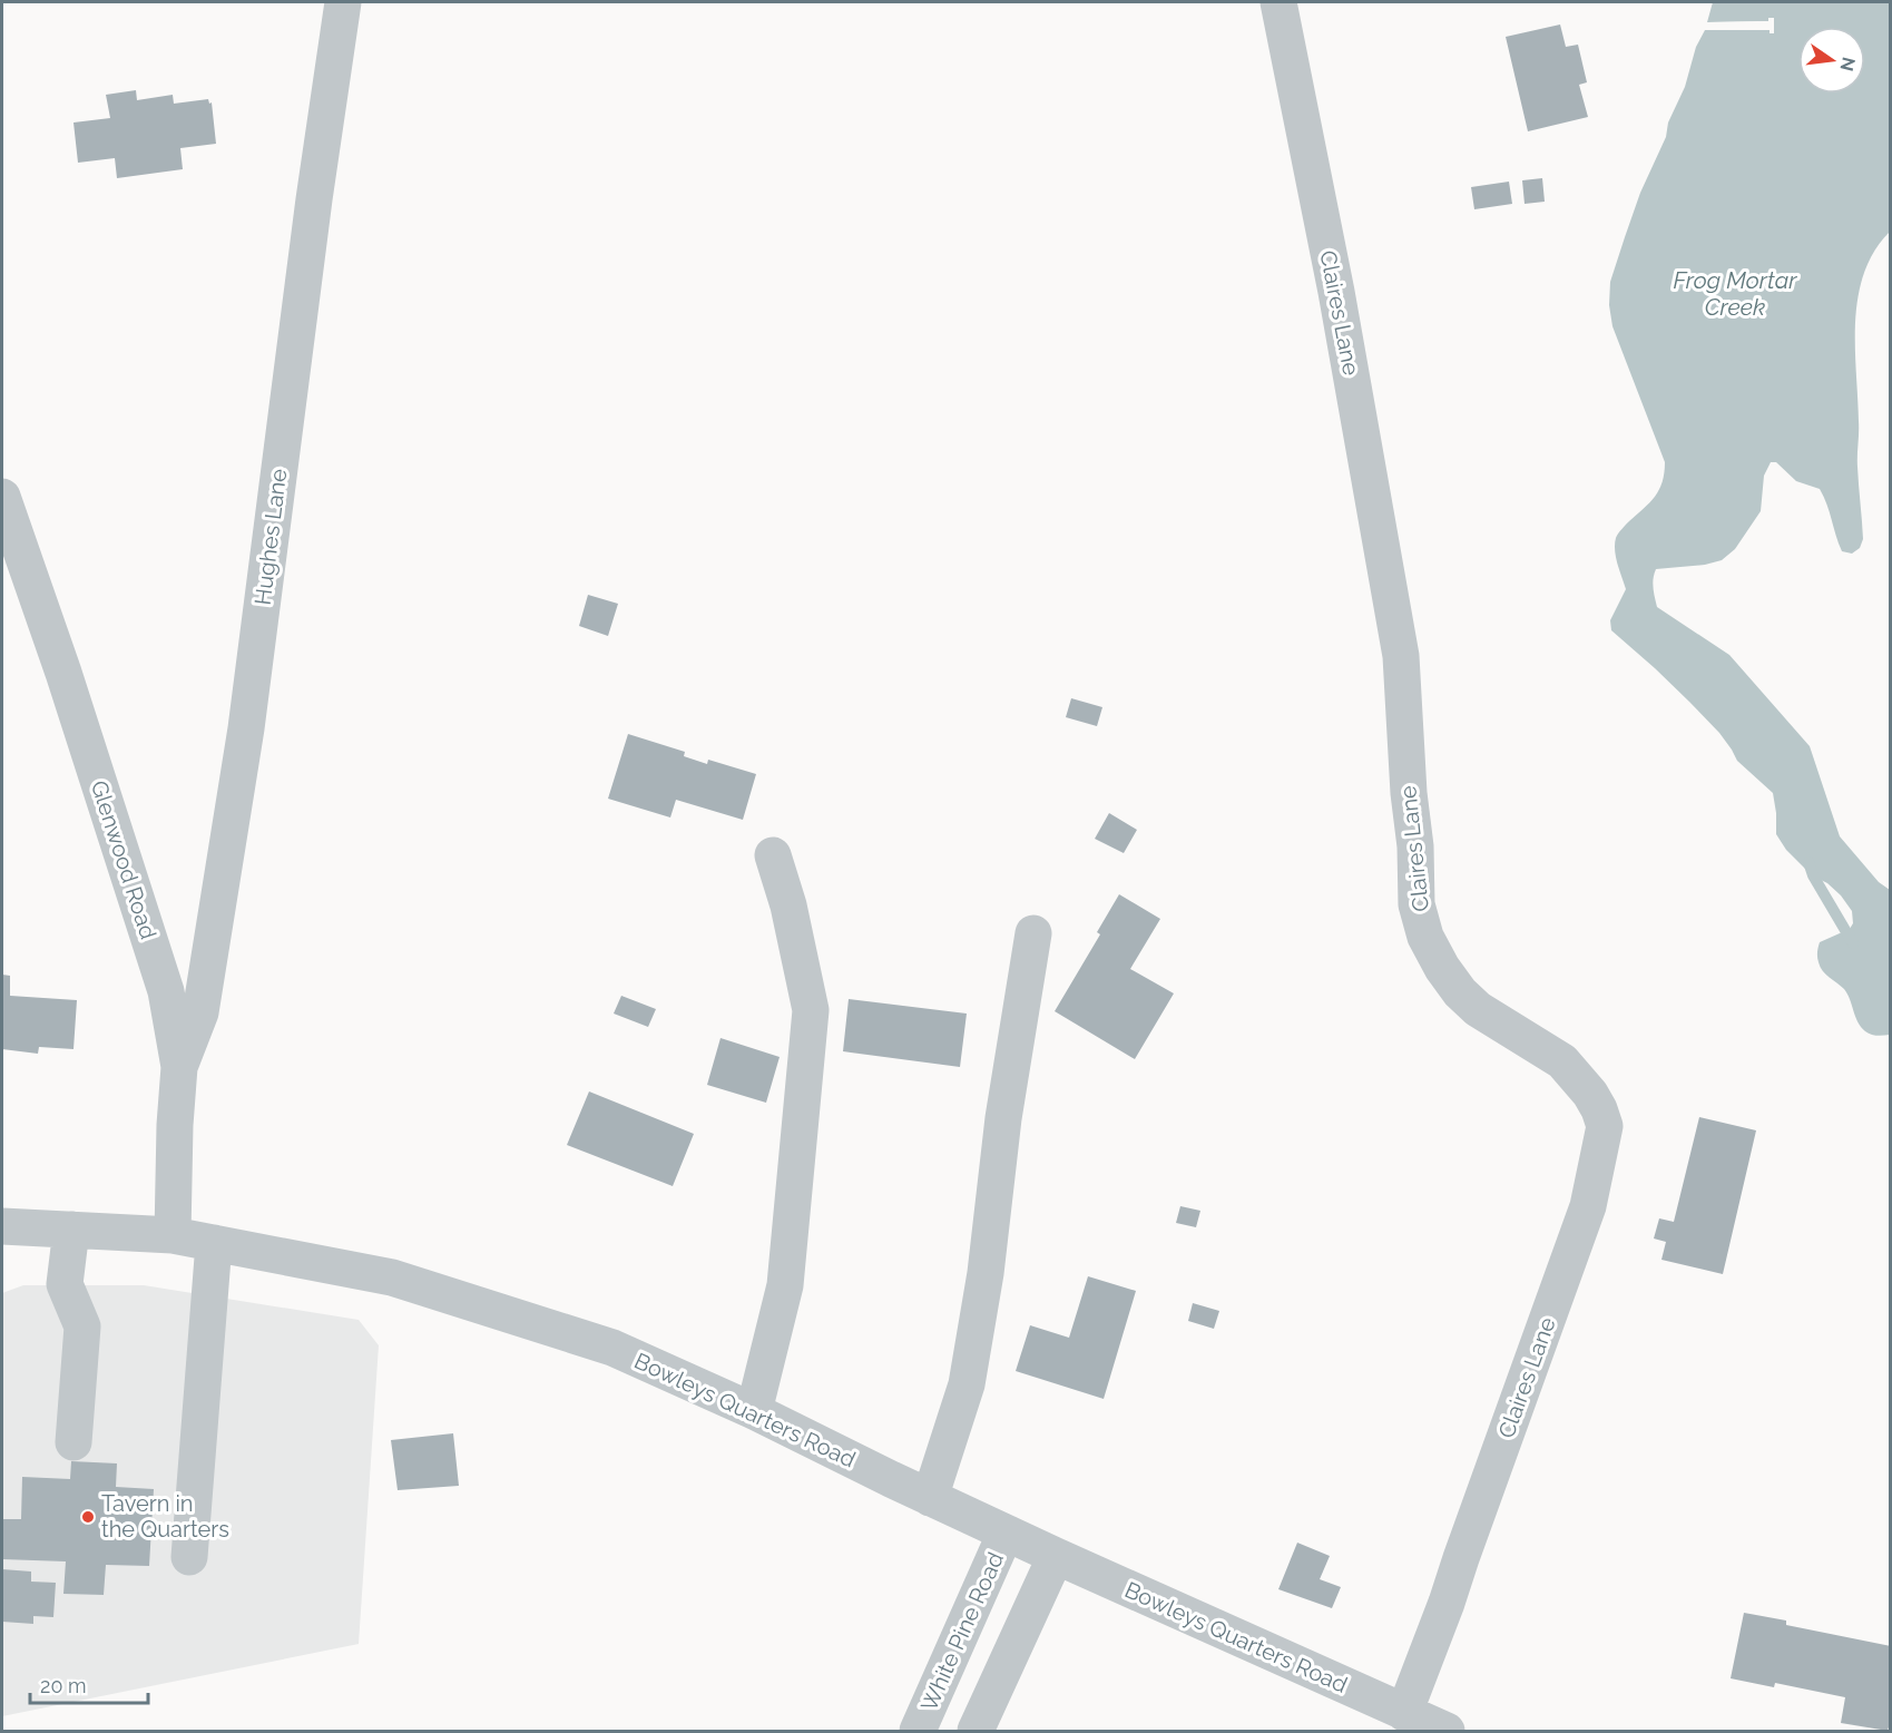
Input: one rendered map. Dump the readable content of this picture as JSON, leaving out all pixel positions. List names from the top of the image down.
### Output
{
  "streets": {
    "street": [
      "Claires Lane",
      "Hughes Lane",
      "Glenwood Road",
      "Bowleys Quarters Road",
      "White Pine Road"
    ]
  },
  "crossings": [
    ["Claires Lane", "Bowleys Quarters Road"],
    ["Hughes Lane", "Glenwood Road"],
    ["Glenwood Road", "Bowleys Quarters Road"],
    ["Bowleys Quarters Road", "White Pine Road"]
  ],
  "water": ["Frog Mortar Creek"],
  "places": ["Tavern in the Quarters"],
  "scale_bar": "20 m",
  "north": "right"
}
